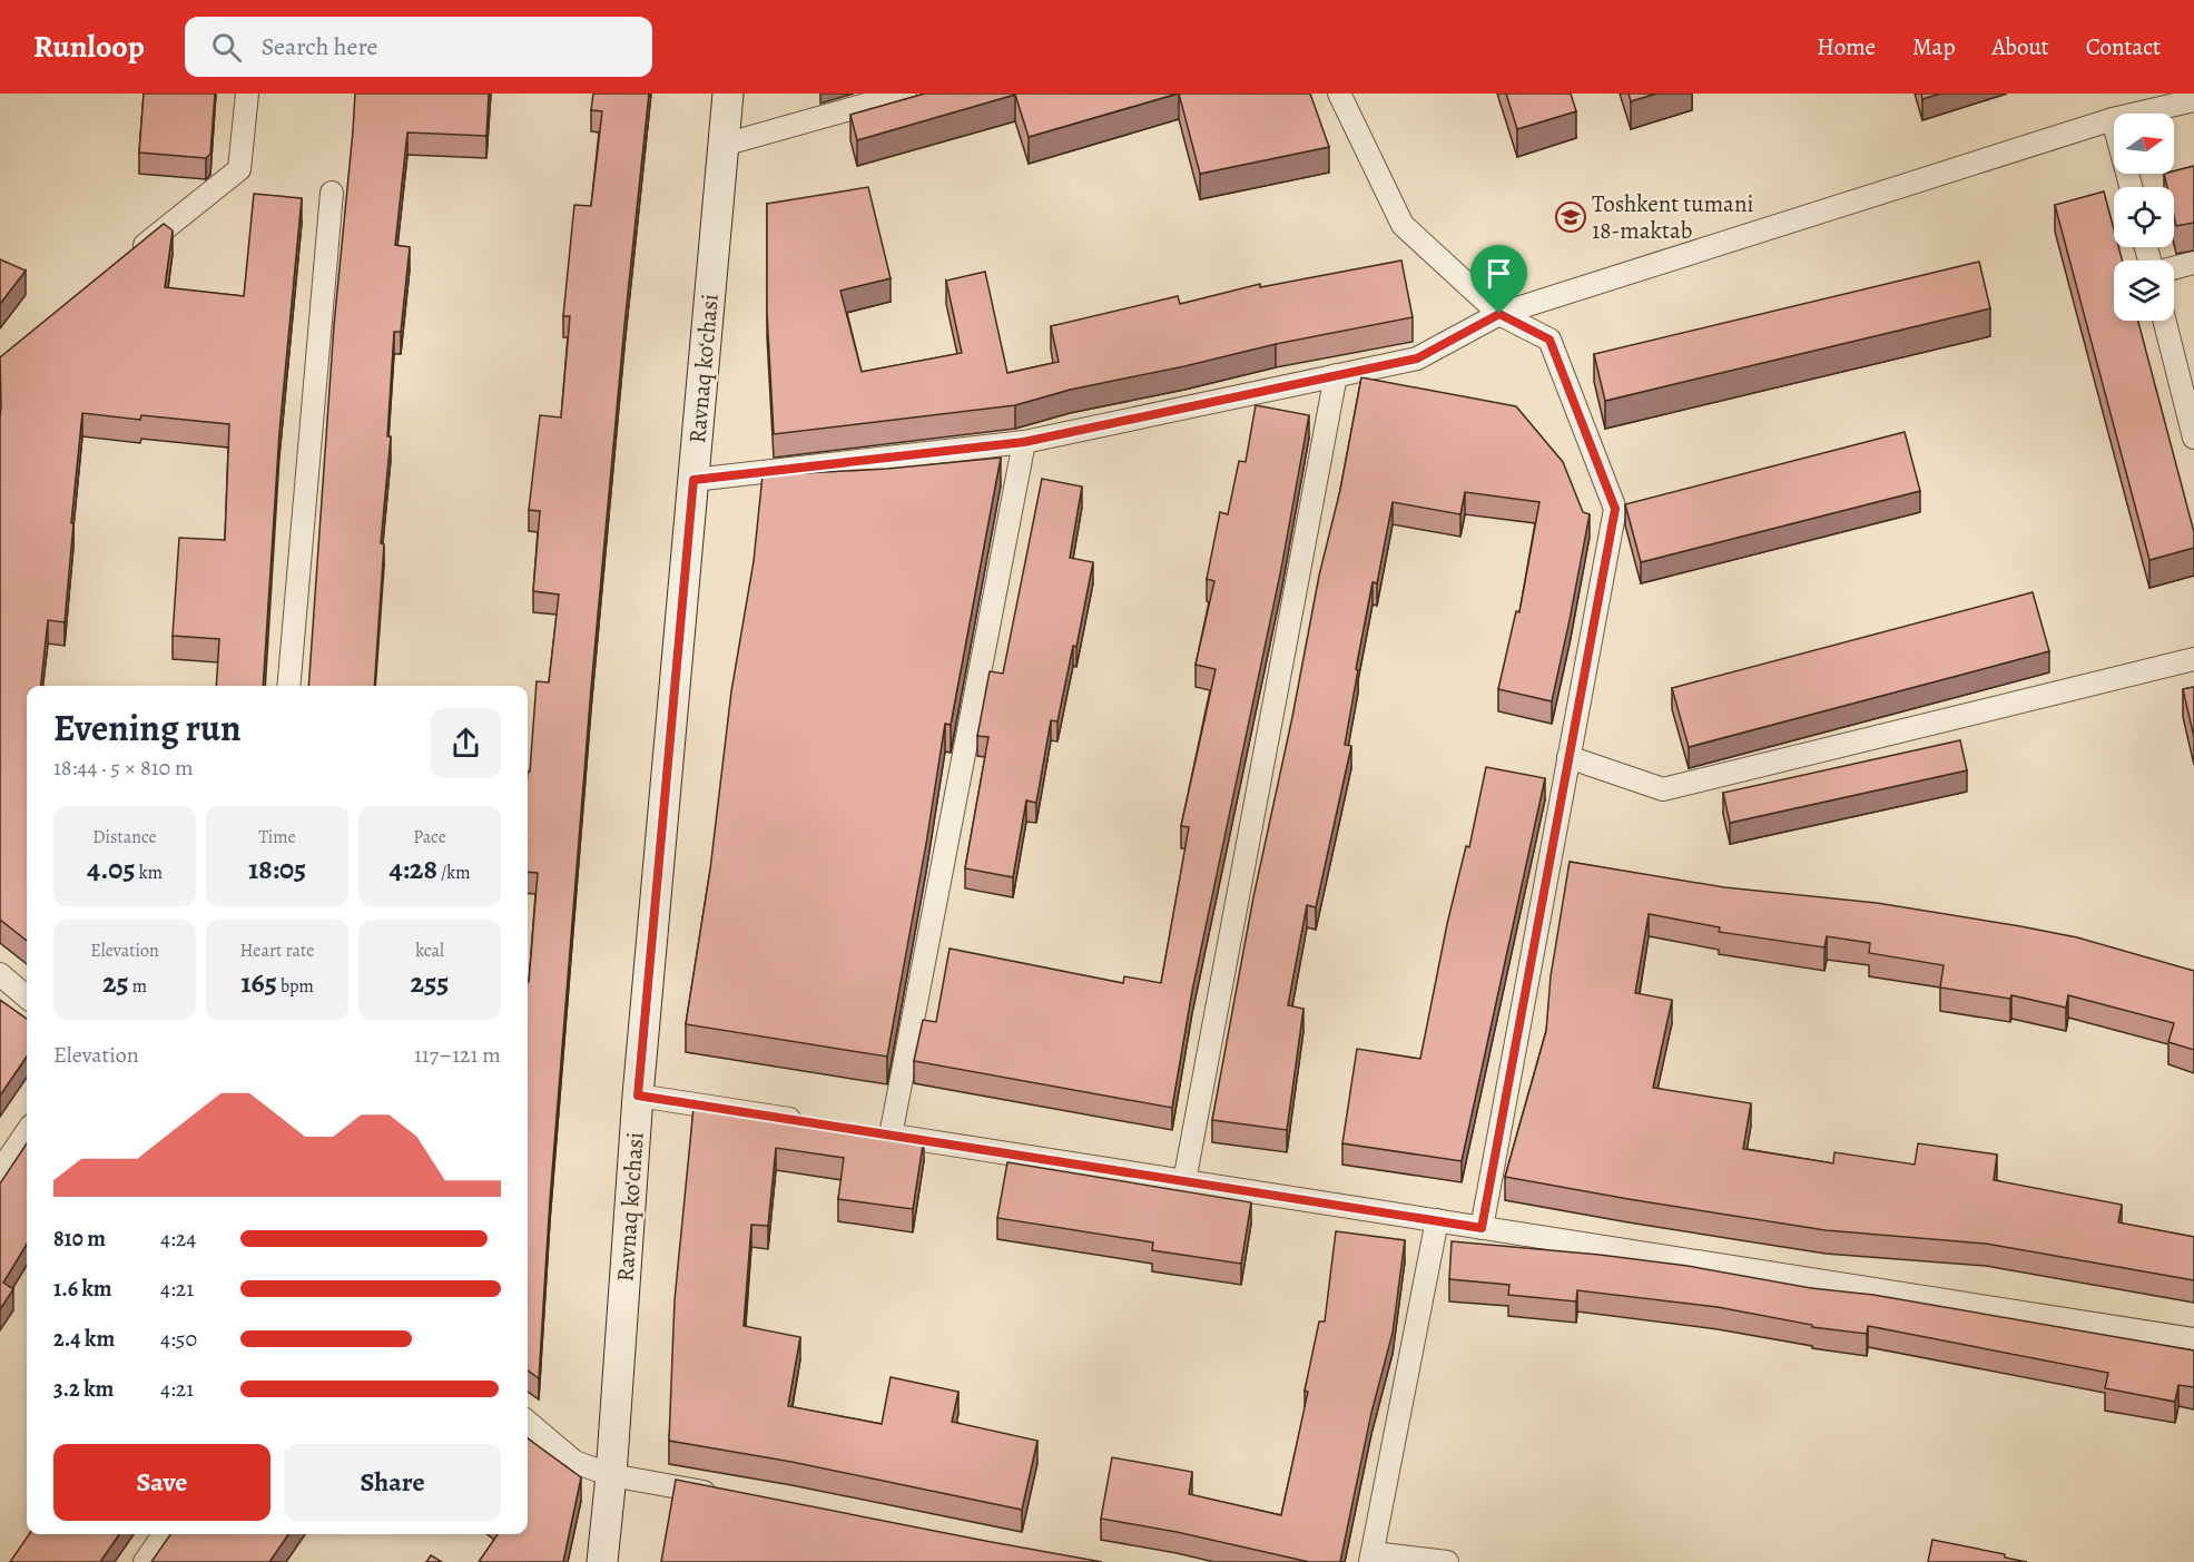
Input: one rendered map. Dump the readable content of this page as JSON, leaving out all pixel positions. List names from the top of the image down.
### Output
{
  "streets": {
    "street": ["Ravnaq ko‘chasi"]
  },
  "places": {
    "school or university": ["Toshkent tumani 18-maktab"]
  },
  "north": "right",
  "page": {
    "header": "Runloop",
    "search": "Search here",
    "nav": [
      "Home",
      "Map",
      "About",
      "Contact"
    ],
    "heading": ["Evening run", "18:44 · 5 × 810 m"],
    "stats": [
      ["Distance", "4.05 km"],
      ["Time", "18:05"],
      ["Pace", "4:28 /km"],
      ["Elevation", "25 m"],
      ["Heart rate", "165 bpm"],
      ["kcal", "255"]
    ],
    "chart": ["Elevation", "117–121 m"],
    "list": [
      {
        "name": "810 m",
        "note": "4:24"
      },
      {
        "name": "1.6 km",
        "note": "4:21"
      },
      {
        "name": "2.4 km",
        "note": "4:50"
      },
      {
        "name": "3.2 km",
        "note": "4:21"
      }
    ],
    "buttons": ["Save", "Share"]
  }
}
